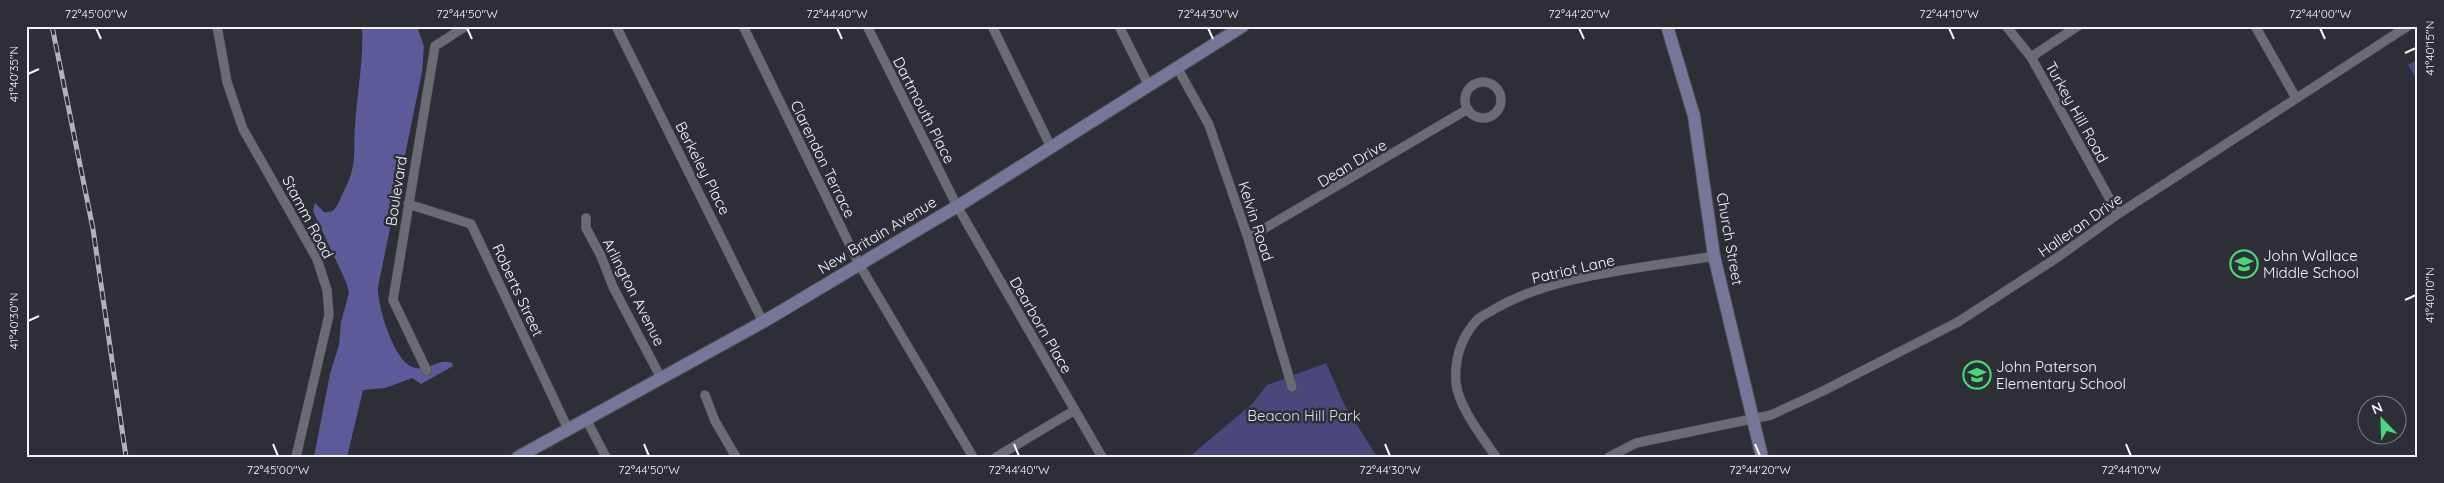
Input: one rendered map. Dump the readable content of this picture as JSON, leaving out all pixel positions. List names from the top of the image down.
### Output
{
  "streets": {
    "main road": ["New Britain Avenue", "Church Street"],
    "street": [
      "Dartmouth Place",
      "Turkey Hill Road",
      "Clarendon Terrace",
      "Dean Drive",
      "Berkeley Place",
      "Boulevard",
      "Stamm Road",
      "Kelvin Road",
      "Halleran Drive",
      "Patriot Lane",
      "Roberts Street",
      "Arlington Avenue",
      "Dearborn Place"
    ]
  },
  "crossings": [
    ["Dartmouth Place", "New Britain Avenue"],
    ["Dartmouth Place", "Dearborn Place"],
    ["Turkey Hill Road", "Halleran Drive"],
    ["Clarendon Terrace", "New Britain Avenue"],
    ["Dean Drive", "Kelvin Road"],
    ["Berkeley Place", "New Britain Avenue"],
    ["Boulevard", "Roberts Street"],
    ["Kelvin Road", "New Britain Avenue"],
    ["Halleran Drive", "Church Street"],
    ["New Britain Avenue", "Roberts Street"],
    ["New Britain Avenue", "Arlington Avenue"],
    ["New Britain Avenue", "Dearborn Place"],
    ["Church Street", "Patriot Lane"]
  ],
  "parks": ["Beacon Hill Park"],
  "places": {
    "school or university": ["John Wallace Middle School", "John Paterson Elementary School"]
  },
  "north": "top left",
  "coordinates": [
    "72°45'00\"W",
    "72°44'50\"W",
    "72°44'40\"W",
    "72°44'30\"W",
    "72°44'20\"W",
    "72°44'10\"W",
    "72°44'00\"W",
    "41°40'15\"N",
    "41°40'35\"N",
    "41°40'10\"N",
    "41°40'30\"N"
  ]
}
